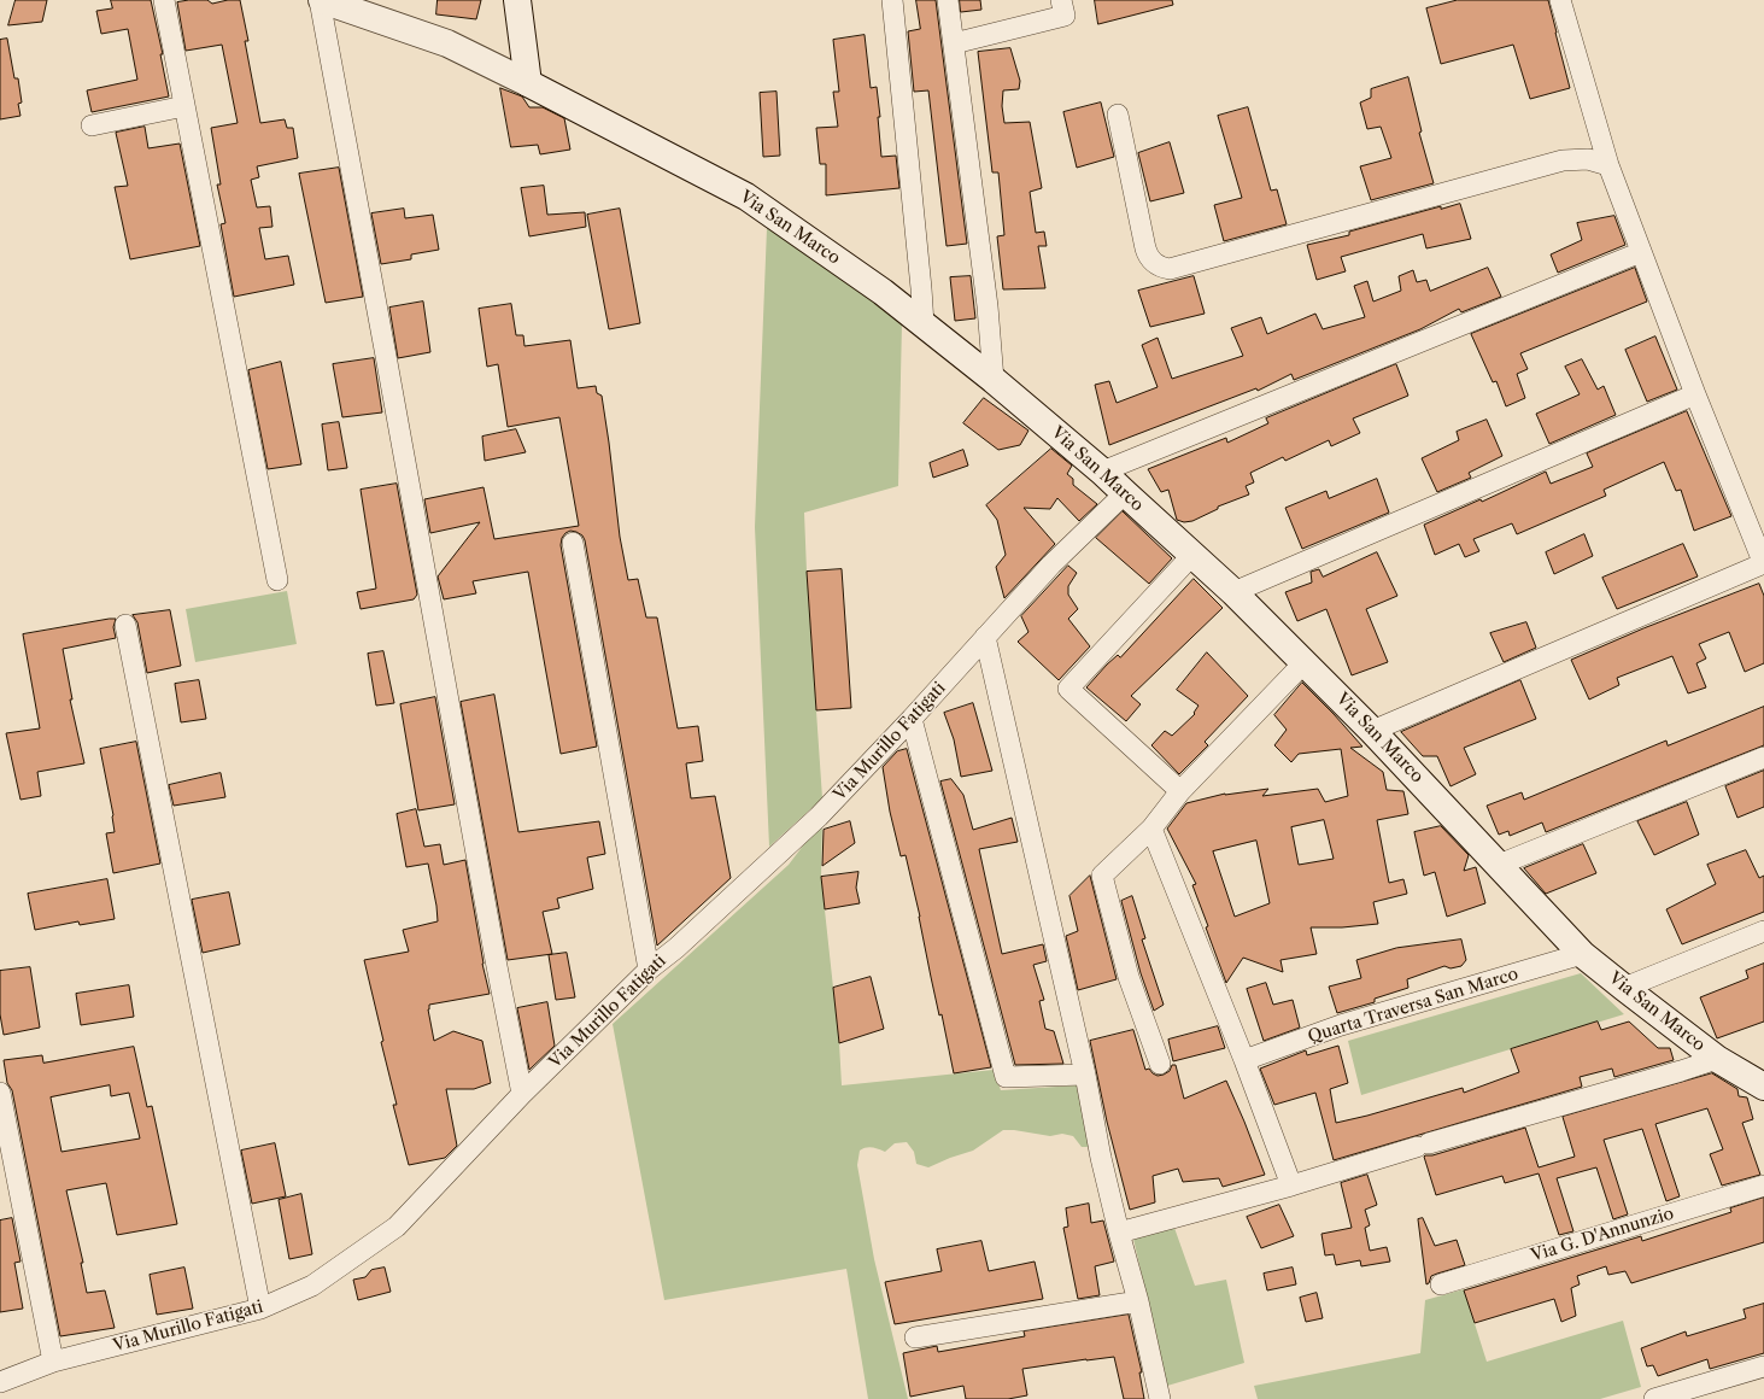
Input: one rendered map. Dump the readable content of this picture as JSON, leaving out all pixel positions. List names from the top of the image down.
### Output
{
  "streets": {
    "main road": ["Via San Marco"],
    "street": ["Via Murillo Fatigati", "Quarta Traversa San Marco", "Via G. D'Annunzio"]
  },
  "crossings": [
    ["Via San Marco", "Via Murillo Fatigati"],
    ["Via San Marco", "Quarta Traversa San Marco"]
  ]
}
